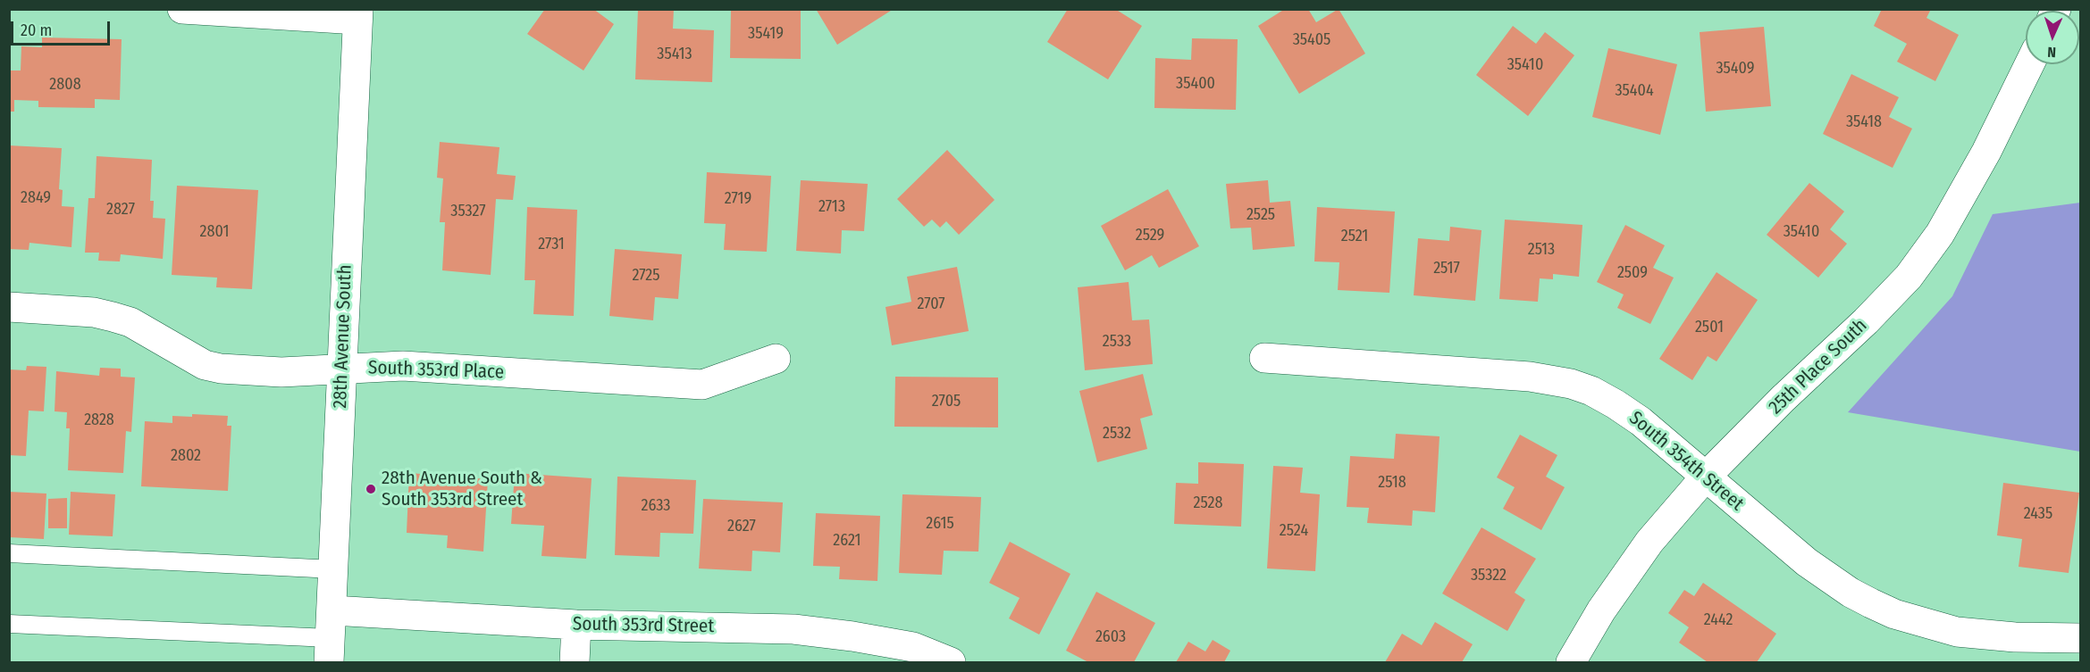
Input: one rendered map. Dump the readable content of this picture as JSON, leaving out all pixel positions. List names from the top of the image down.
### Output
{
  "streets": {
    "street": [
      "28th Avenue South",
      "25th Place South",
      "South 353rd Place",
      "South 354th Street",
      "South 353rd Street"
    ]
  },
  "crossings": [
    ["28th Avenue South", "South 353rd Place"],
    ["28th Avenue South", "South 353rd Street"],
    ["25th Place South", "South 354th Street"]
  ],
  "places": ["28th Avenue South & South 353rd Street"],
  "house_numbers": [
    "35419",
    "35405",
    "35413",
    "35410",
    "35409",
    "35400",
    "2808",
    "35404",
    "35418",
    "2849",
    "2719",
    "2713",
    "2827",
    "35327",
    "2525",
    "2801",
    "35410",
    "2529",
    "2521",
    "2731",
    "2513",
    "2517",
    "2509",
    "2725",
    "2707",
    "2501",
    "2533",
    "2705",
    "2828",
    "2532",
    "2802",
    "2518",
    "2528",
    "2633",
    "2435",
    "2615",
    "2627",
    "2524",
    "2621",
    "35322",
    "2442",
    "2603"
  ],
  "scale_bar": "20 m",
  "north": "bottom"
}
